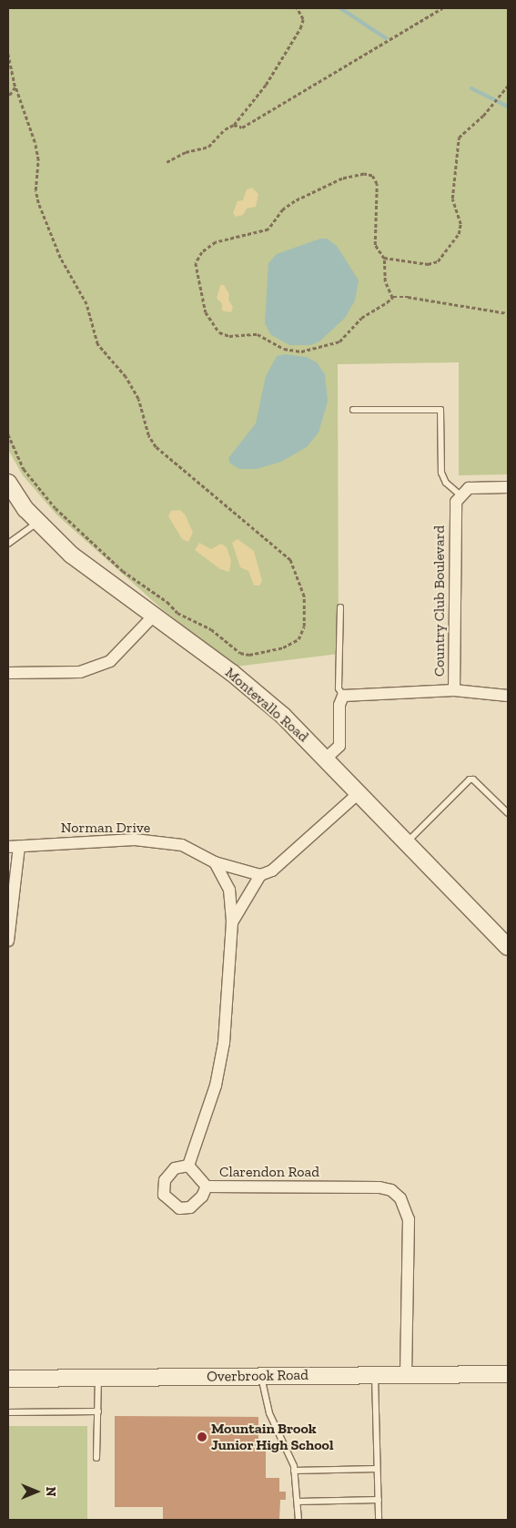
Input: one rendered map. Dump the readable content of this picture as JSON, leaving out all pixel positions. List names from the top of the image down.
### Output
{
  "streets": {
    "main road": ["Montevallo Road", "Overbrook Road"],
    "street": ["Country Club Boulevard", "Norman Drive", "Clarendon Road"]
  },
  "crossings": [
    ["Clarendon Road", "Overbrook Road"]
  ],
  "places": ["Mountain Brook Junior High School"],
  "north": "right"
}
